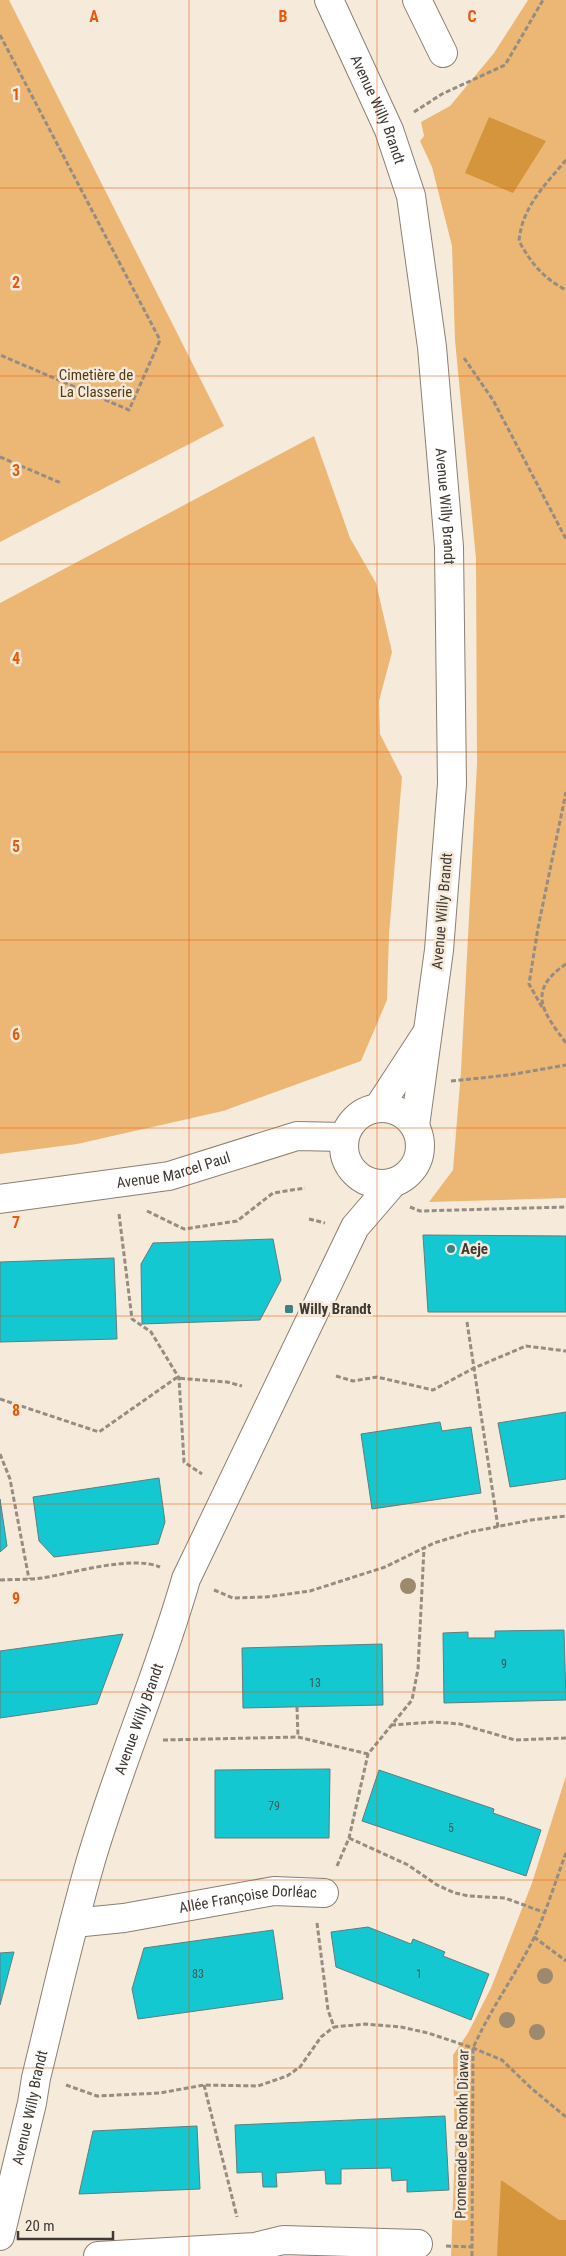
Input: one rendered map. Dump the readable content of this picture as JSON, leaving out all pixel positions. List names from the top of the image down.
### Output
{
  "streets": {
    "street": ["Avenue Willy Brandt", "Avenue Marcel Paul", "Allée Françoise Dorléac"],
    "path": ["Promenade de Ronkh Diawar"]
  },
  "crossings": [
    ["Avenue Willy Brandt", "Avenue Marcel Paul"],
    ["Avenue Willy Brandt", "Allée Françoise Dorléac"]
  ],
  "parks": ["Cimetière de La Classerie"],
  "places": {
    "other": ["Aeje"],
    "transit": ["Willy Brandt"]
  },
  "house_numbers": [
    "9",
    "13",
    "79",
    "5",
    "83",
    "1"
  ],
  "scale_bar": "20 m",
  "grid": {
    "columns": ["A", "B", "C"],
    "rows": [
      "1",
      "2",
      "3",
      "4",
      "5",
      "6",
      "7",
      "8",
      "9"
    ]
  }
}
